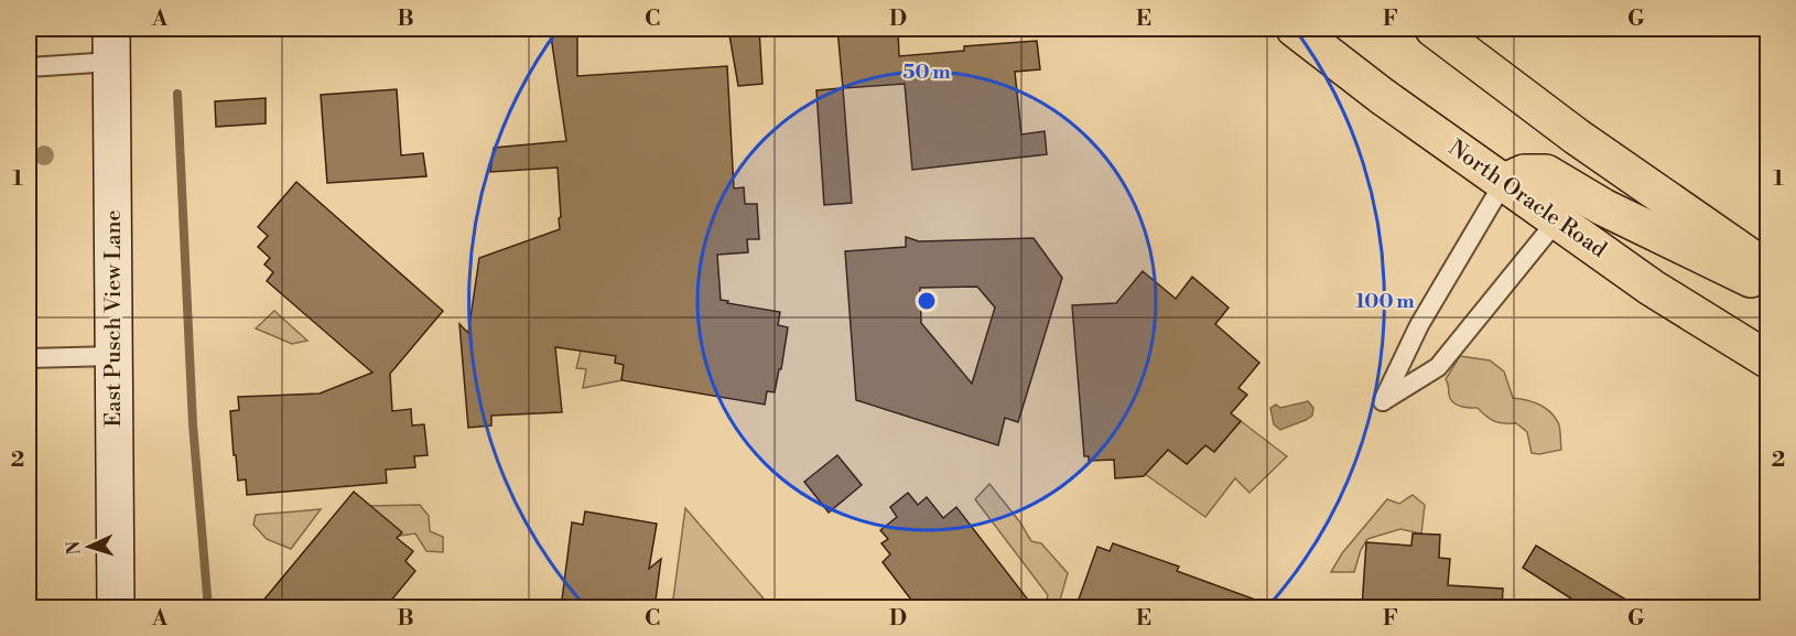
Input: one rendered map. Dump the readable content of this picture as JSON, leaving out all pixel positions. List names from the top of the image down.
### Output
{
  "streets": {
    "highway": ["North Oracle Road"],
    "main road": ["East Pusch View Lane"]
  },
  "north": "left",
  "grid": {
    "columns": [
      "A",
      "B",
      "C",
      "D",
      "E",
      "F",
      "G"
    ],
    "rows": ["1", "2"]
  },
  "rings": ["50 m", "100 m"]
}
